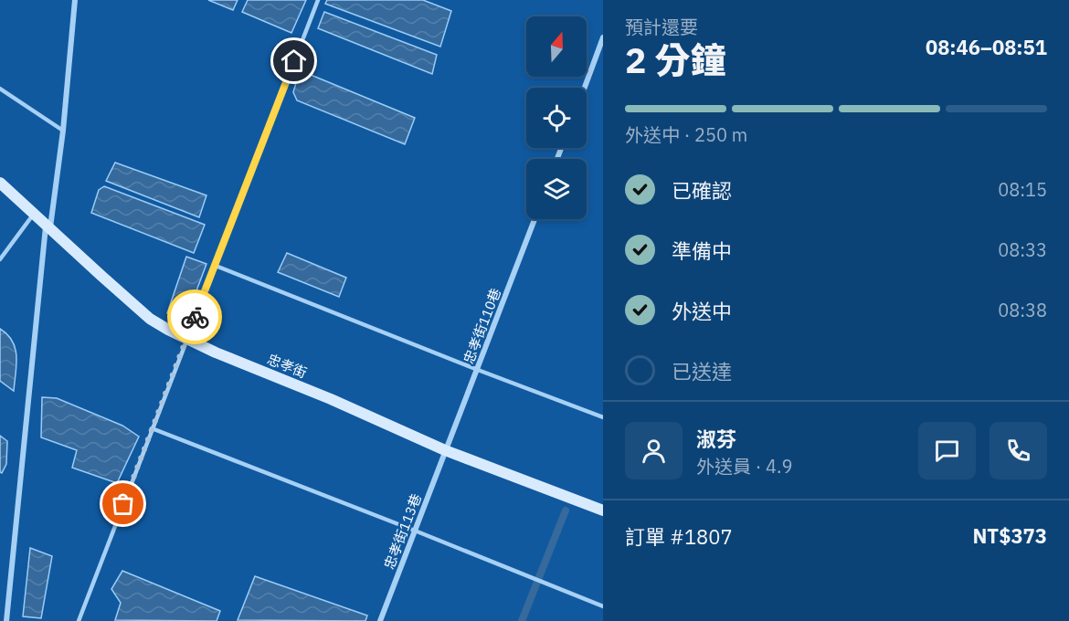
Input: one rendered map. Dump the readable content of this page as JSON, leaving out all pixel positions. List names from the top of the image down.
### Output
{
  "streets": {
    "street": ["忠孝街110巷", "忠孝街", "忠孝街113巷"]
  },
  "crossings": [
    ["忠孝街110巷", "忠孝街"],
    ["忠孝街110巷", "忠孝街113巷"],
    ["忠孝街", "忠孝街113巷"]
  ],
  "north": "top",
  "page": {
    "heading": ["2 分鐘", "預計還要", "08:46–08:51"],
    "panel": [
      "淑芬",
      "外送員 · 4.9",
      "訂單 #1807",
      "NT$373"
    ],
    "bar": "外送中 · 250 m",
    "list": [
      ["已確認", "08:15"],
      ["準備中", "08:33"],
      ["外送中", "08:38"],
      "已送達"
    ]
  }
}
